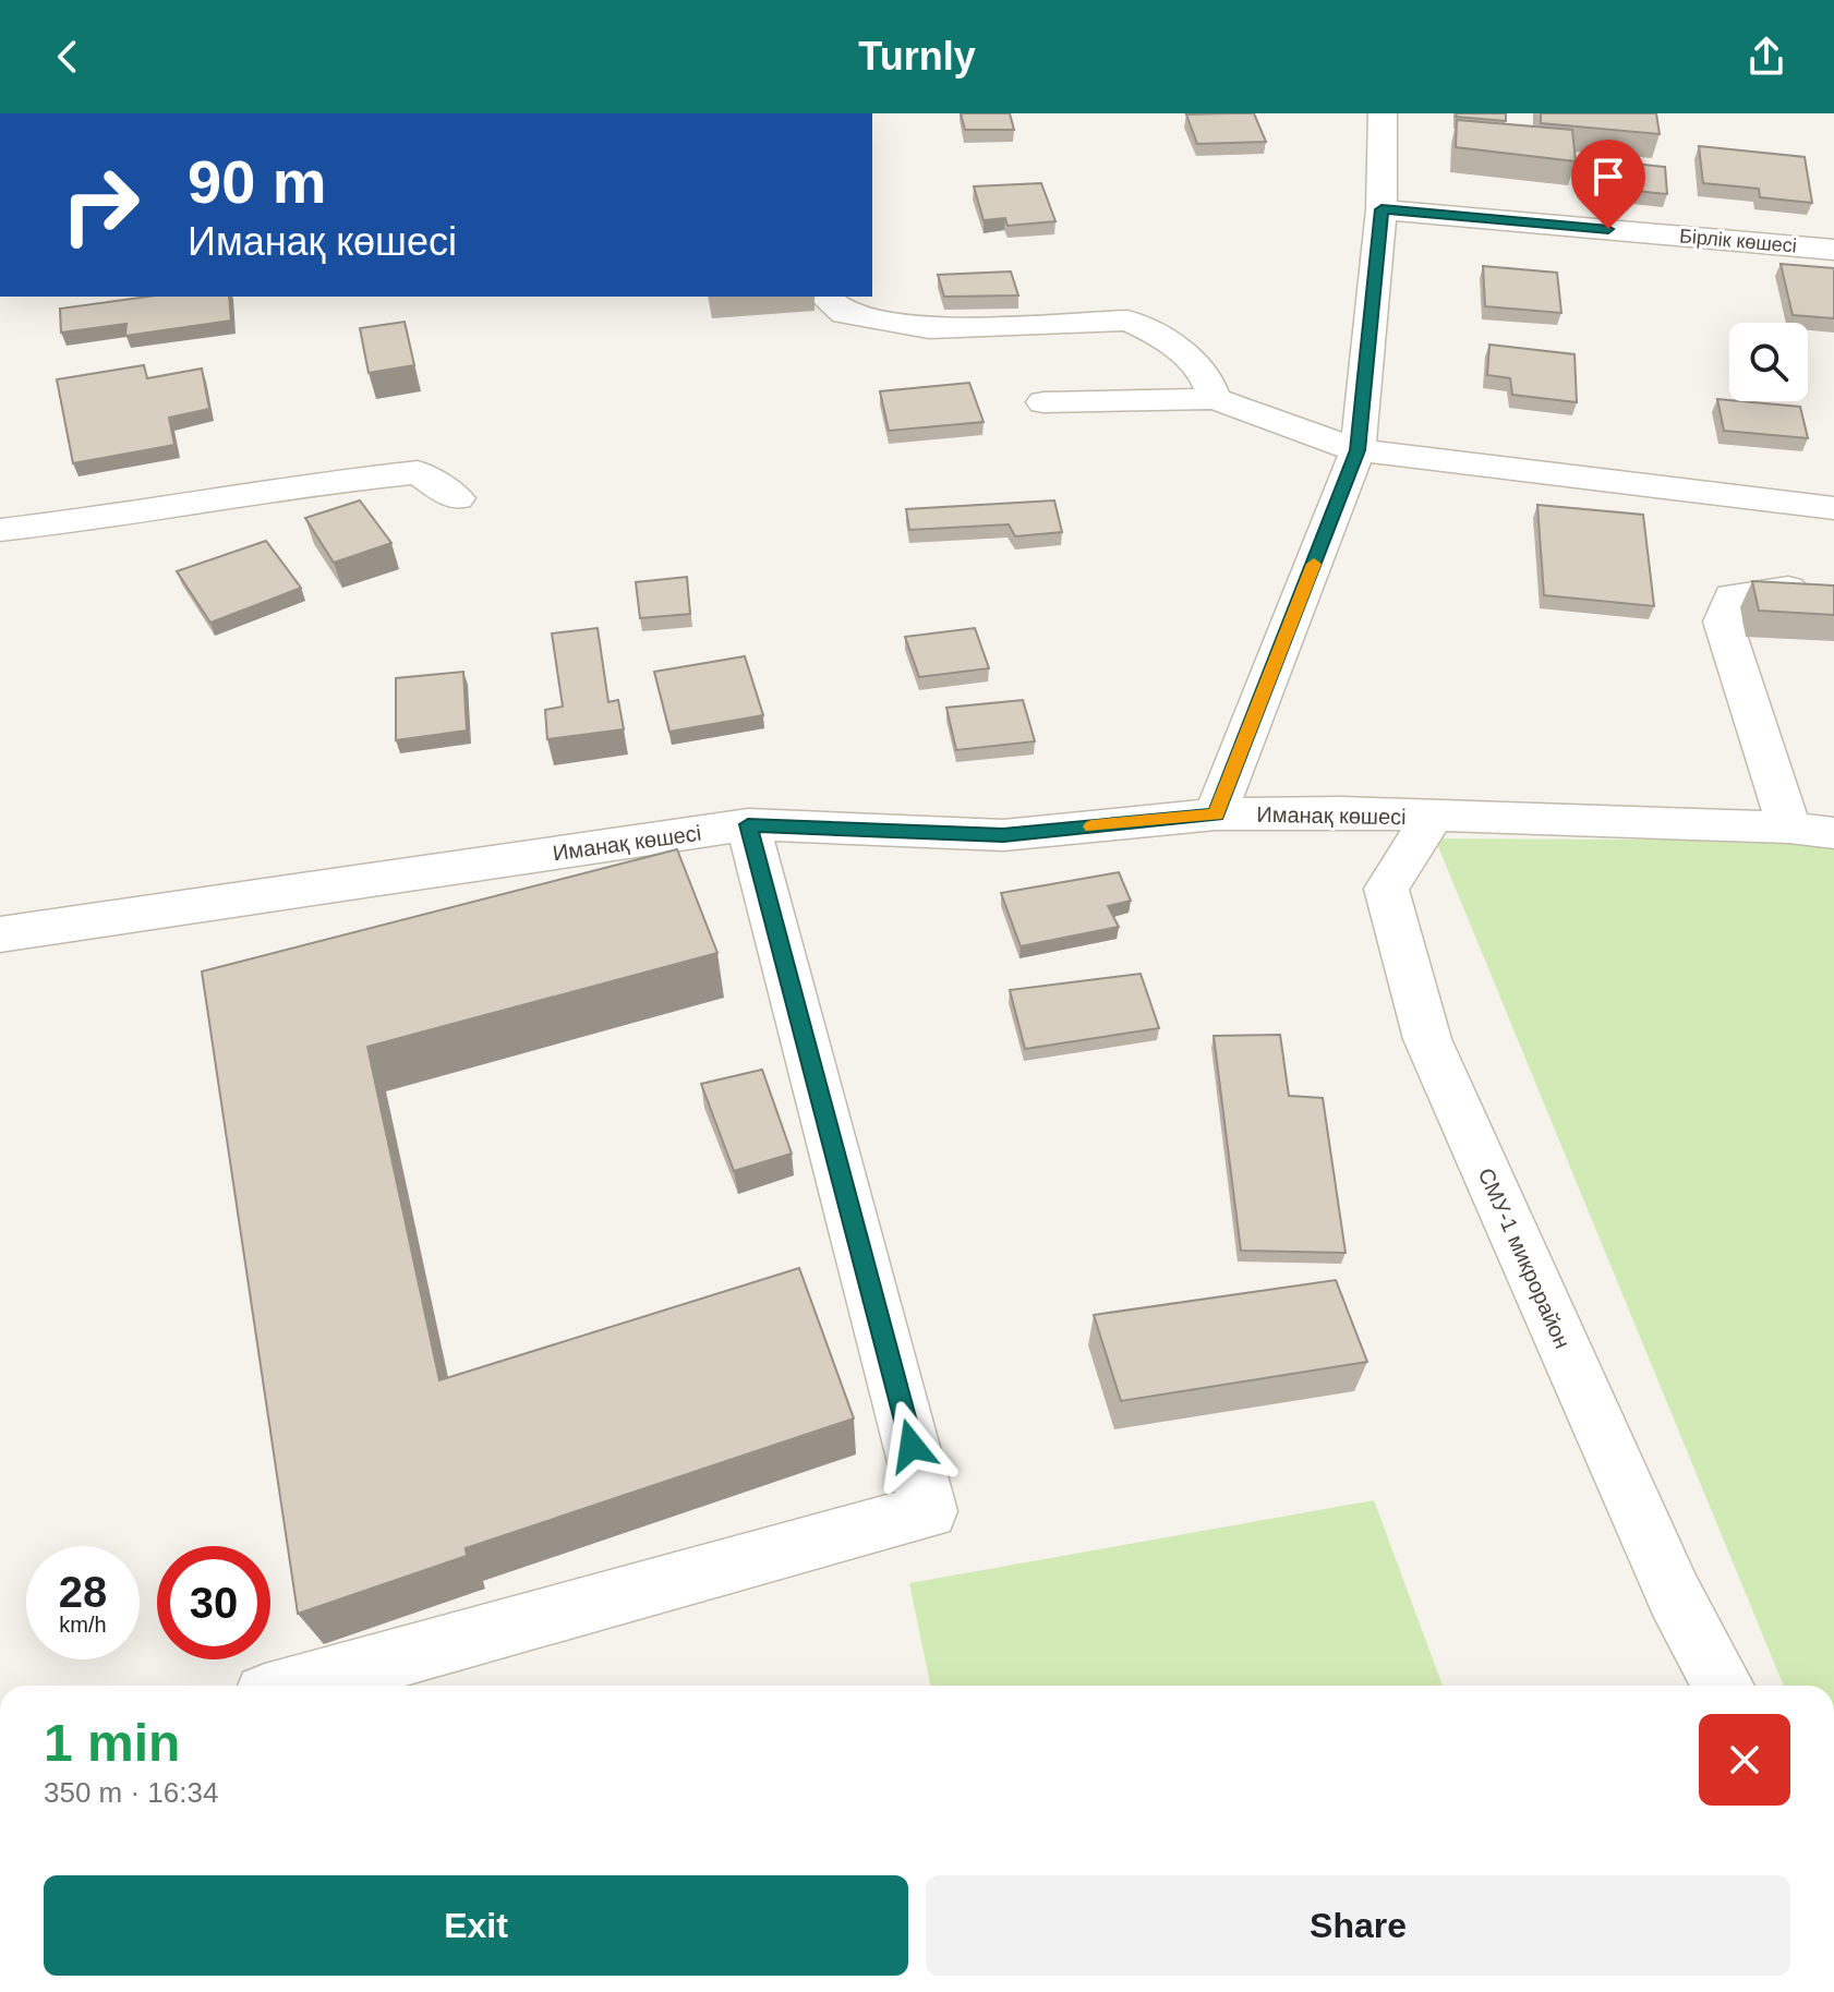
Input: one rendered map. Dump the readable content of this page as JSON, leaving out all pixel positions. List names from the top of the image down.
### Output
{
  "streets": {
    "street": ["Бірлік көшесі", "Иманақ көшесі", "СМУ-1 микрорайон"]
  },
  "crossings": [
    ["Иманақ көшесі", "СМУ-1 микрорайон"]
  ],
  "page": {
    "header": "Turnly",
    "turn": ["90 m", "Иманақ көшесі"],
    "speed": "28 km/h",
    "limit": "30",
    "heading": ["1 min", "350 m · 16:34"],
    "buttons": ["Exit", "Share"]
  }
}
